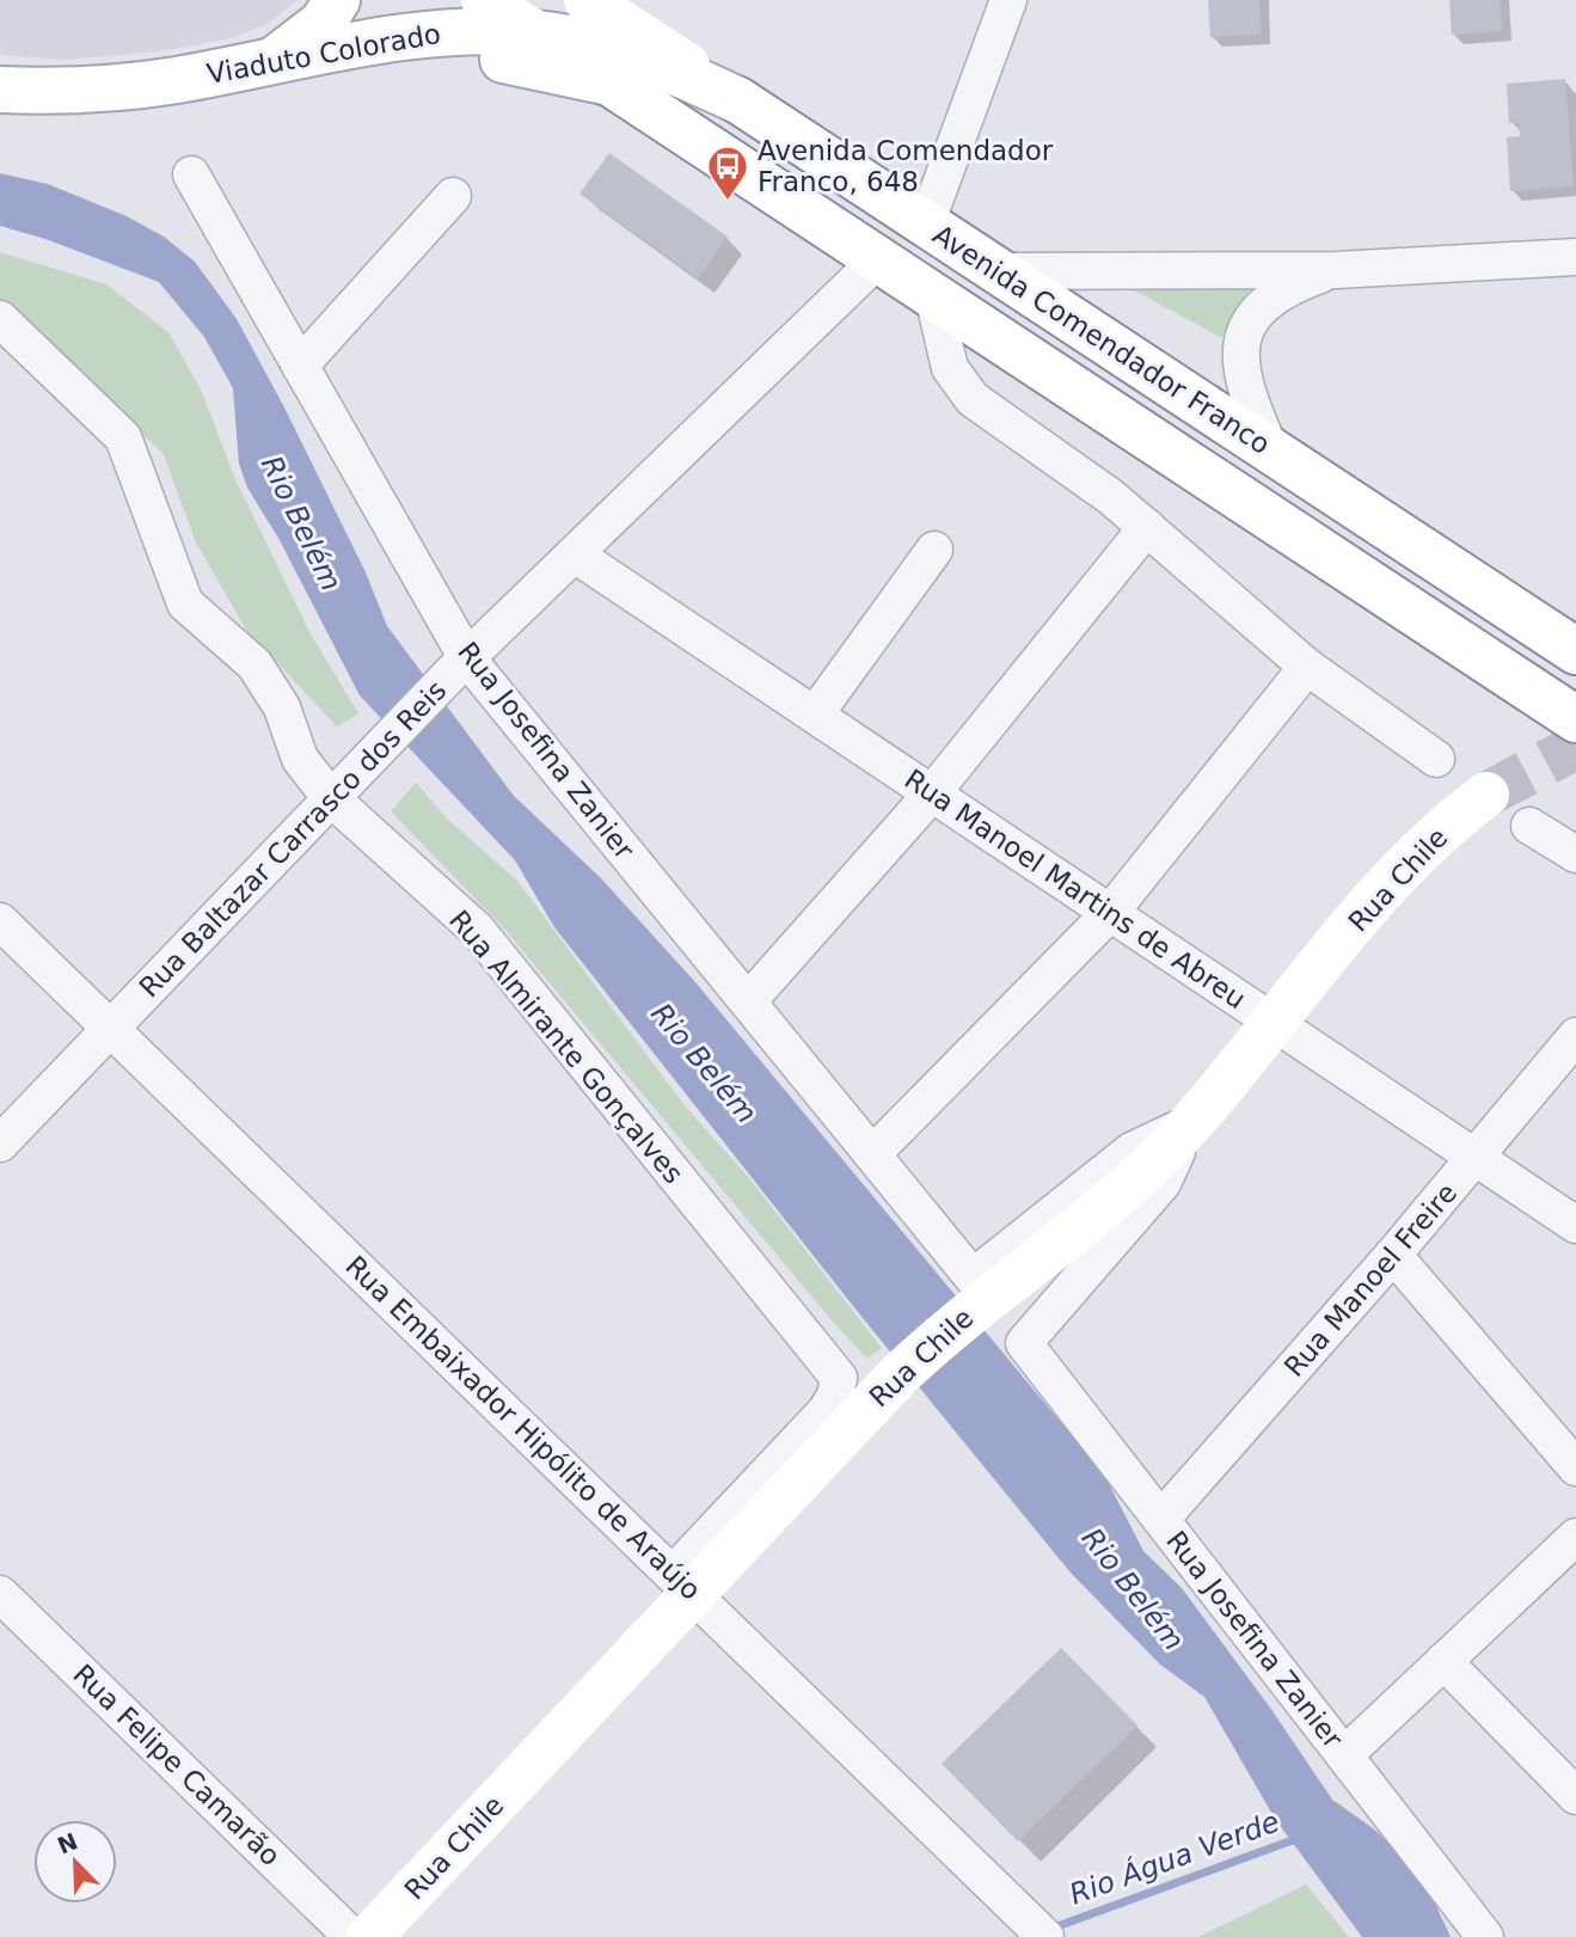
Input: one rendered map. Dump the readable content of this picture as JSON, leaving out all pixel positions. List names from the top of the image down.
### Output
{
  "streets": {
    "main road": ["Viaduto Colorado", "Avenida Comendador Franco", "Rua Chile"],
    "street": [
      "Rua Josefina Zanier",
      "Rua Baltazar Carrasco dos Reis",
      "Rua Manoel Martins de Abreu",
      "Rua Almirante Gonçalves",
      "Rua Manoel Freire",
      "Rua Embaixador Hipólito de Araújo",
      "Rua Felipe Camarão"
    ]
  },
  "crossings": [
    ["Viaduto Colorado", "Avenida Comendador Franco"],
    ["Avenida Comendador Franco", "Rua Baltazar Carrasco dos Reis"],
    ["Rua Josefina Zanier", "Rua Baltazar Carrasco dos Reis"],
    ["Rua Josefina Zanier", "Rua Chile"],
    ["Rua Josefina Zanier", "Rua Manoel Freire"],
    ["Rua Baltazar Carrasco dos Reis", "Rua Manoel Martins de Abreu"],
    ["Rua Baltazar Carrasco dos Reis", "Rua Almirante Gonçalves"],
    ["Rua Baltazar Carrasco dos Reis", "Rua Embaixador Hipólito de Araújo"],
    ["Rua Chile", "Rua Manoel Martins de Abreu"],
    ["Rua Chile", "Rua Almirante Gonçalves"],
    ["Rua Chile", "Rua Embaixador Hipólito de Araújo"],
    ["Rua Manoel Martins de Abreu", "Rua Manoel Freire"],
    ["Rua Almirante Gonçalves", "Rua Embaixador Hipólito de Araújo"]
  ],
  "water": ["Rio Belém", "Rio Água Verde"],
  "places": {
    "bus stop": ["Avenida Comendador Franco, 648"]
  },
  "north": "top left"
}
